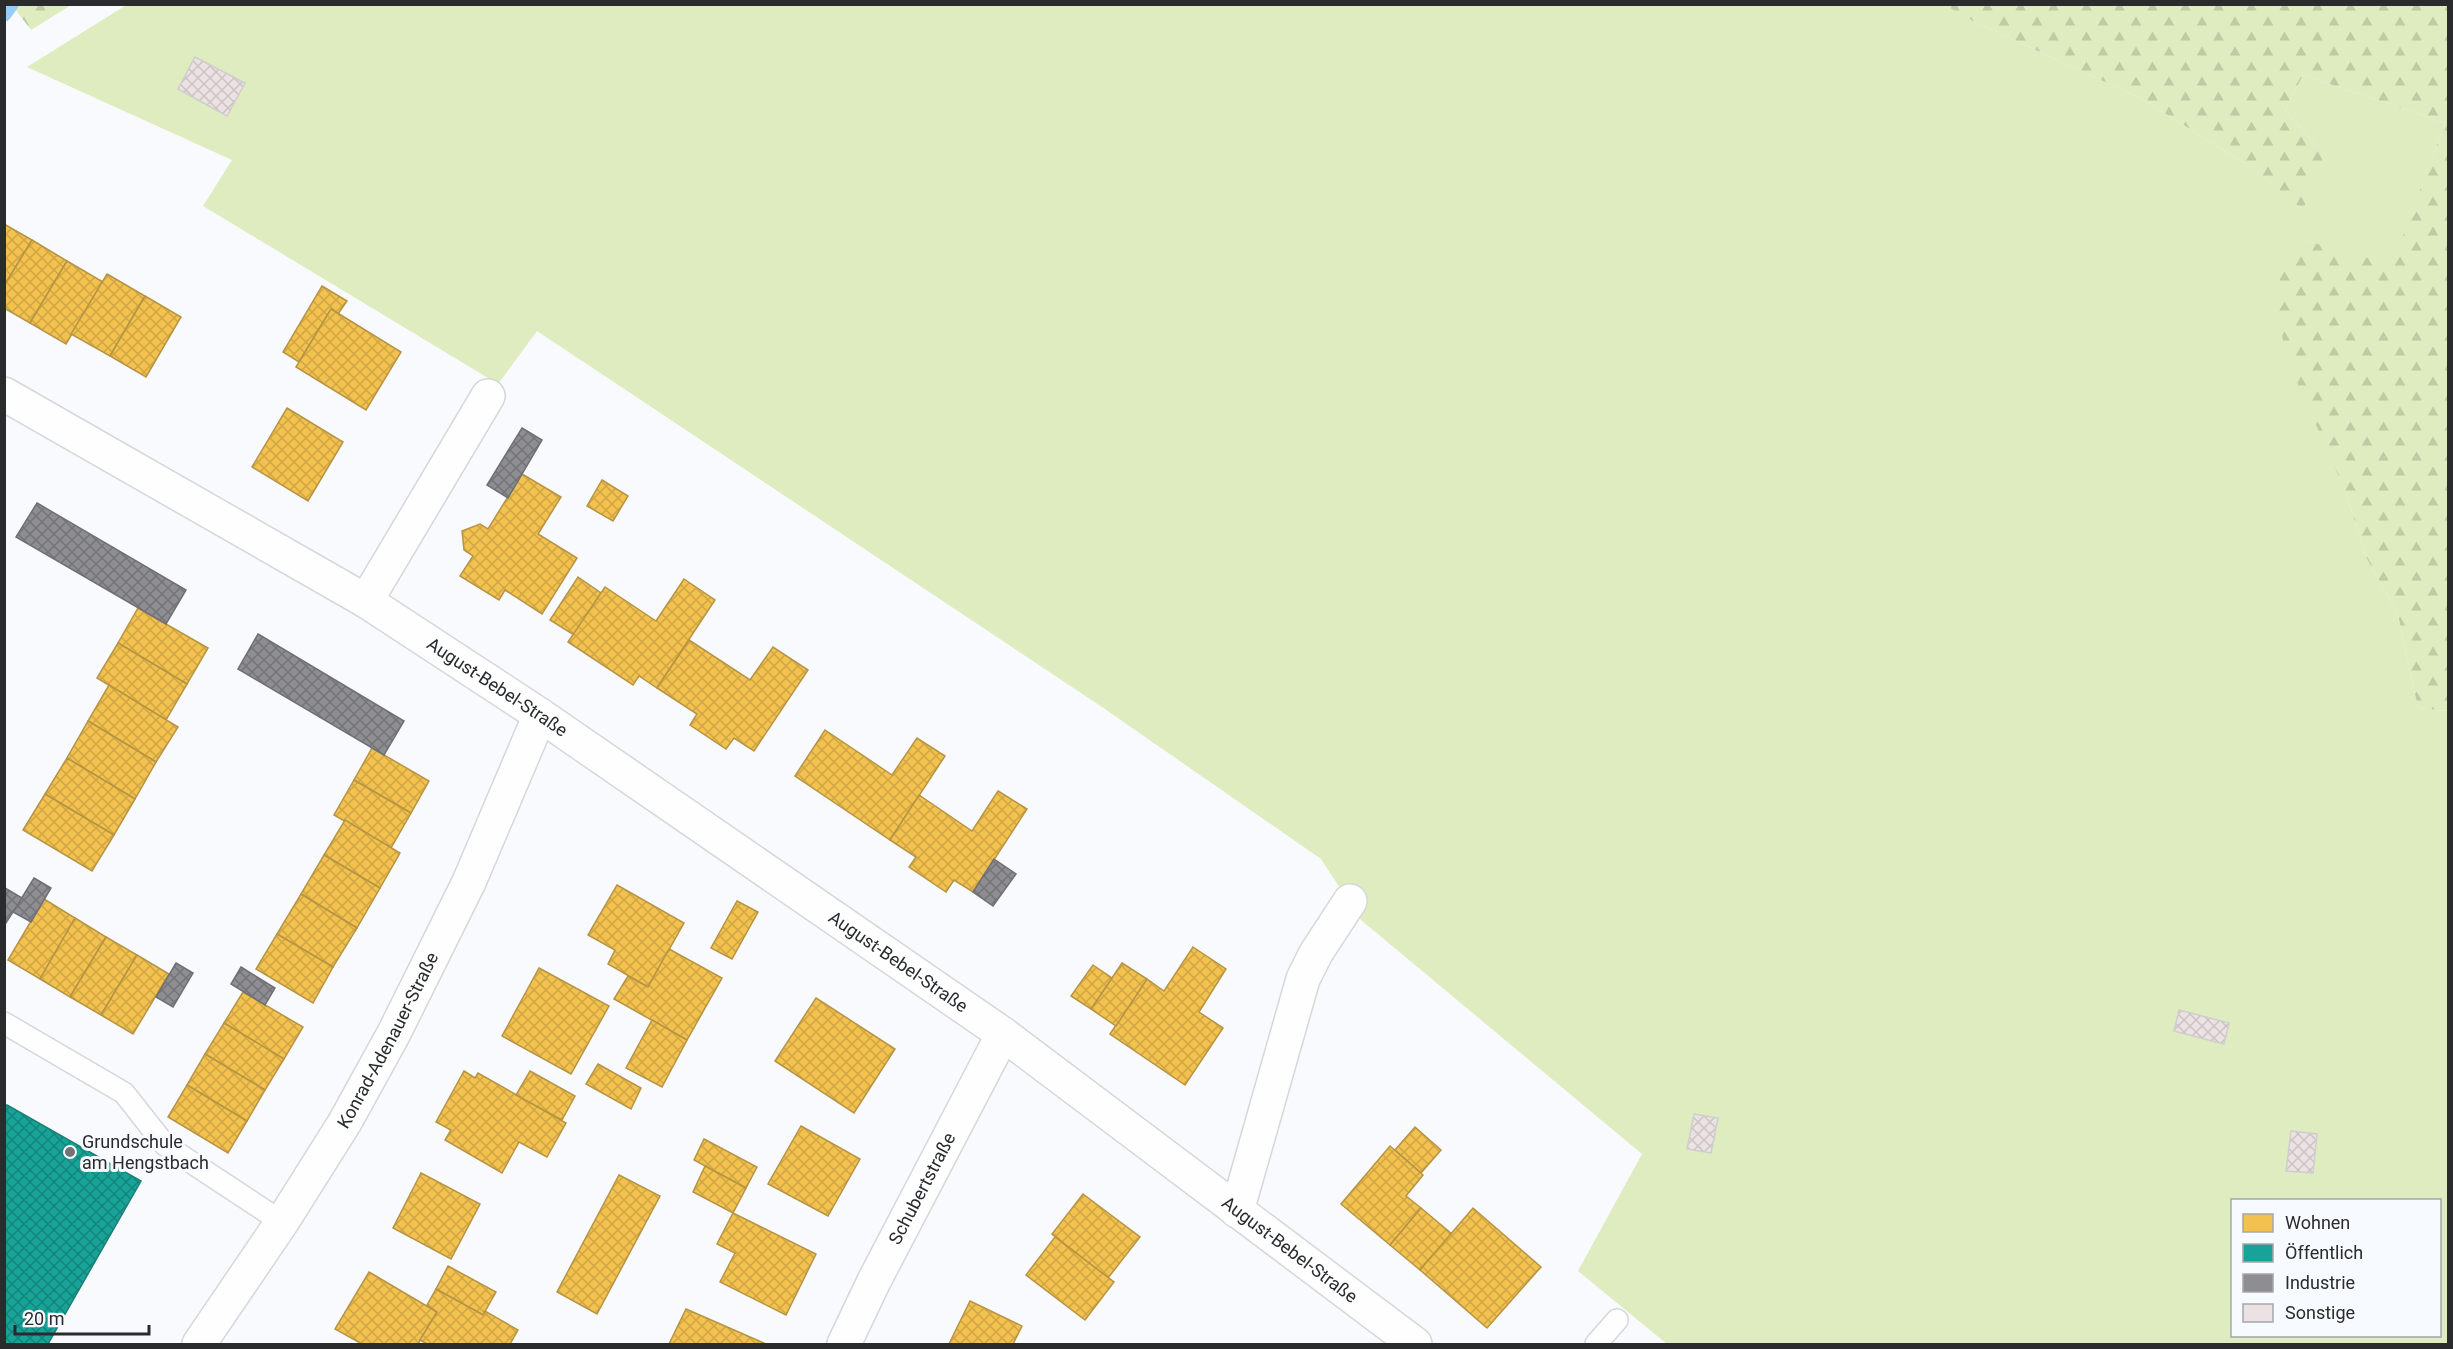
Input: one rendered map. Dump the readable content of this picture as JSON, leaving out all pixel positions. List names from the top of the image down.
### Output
{
  "streets": {
    "street": ["August-Bebel-Straße", "Konrad-Adenauer-Straße", "Schubertstraße"]
  },
  "crossings": [
    ["August-Bebel-Straße", "Konrad-Adenauer-Straße"],
    ["August-Bebel-Straße", "Schubertstraße"]
  ],
  "places": ["Grundschule am Hengstbach"],
  "legend": [
    "Wohnen",
    "Öffentlich",
    "Industrie",
    "Sonstige"
  ],
  "scale_bar": "20 m"
}
